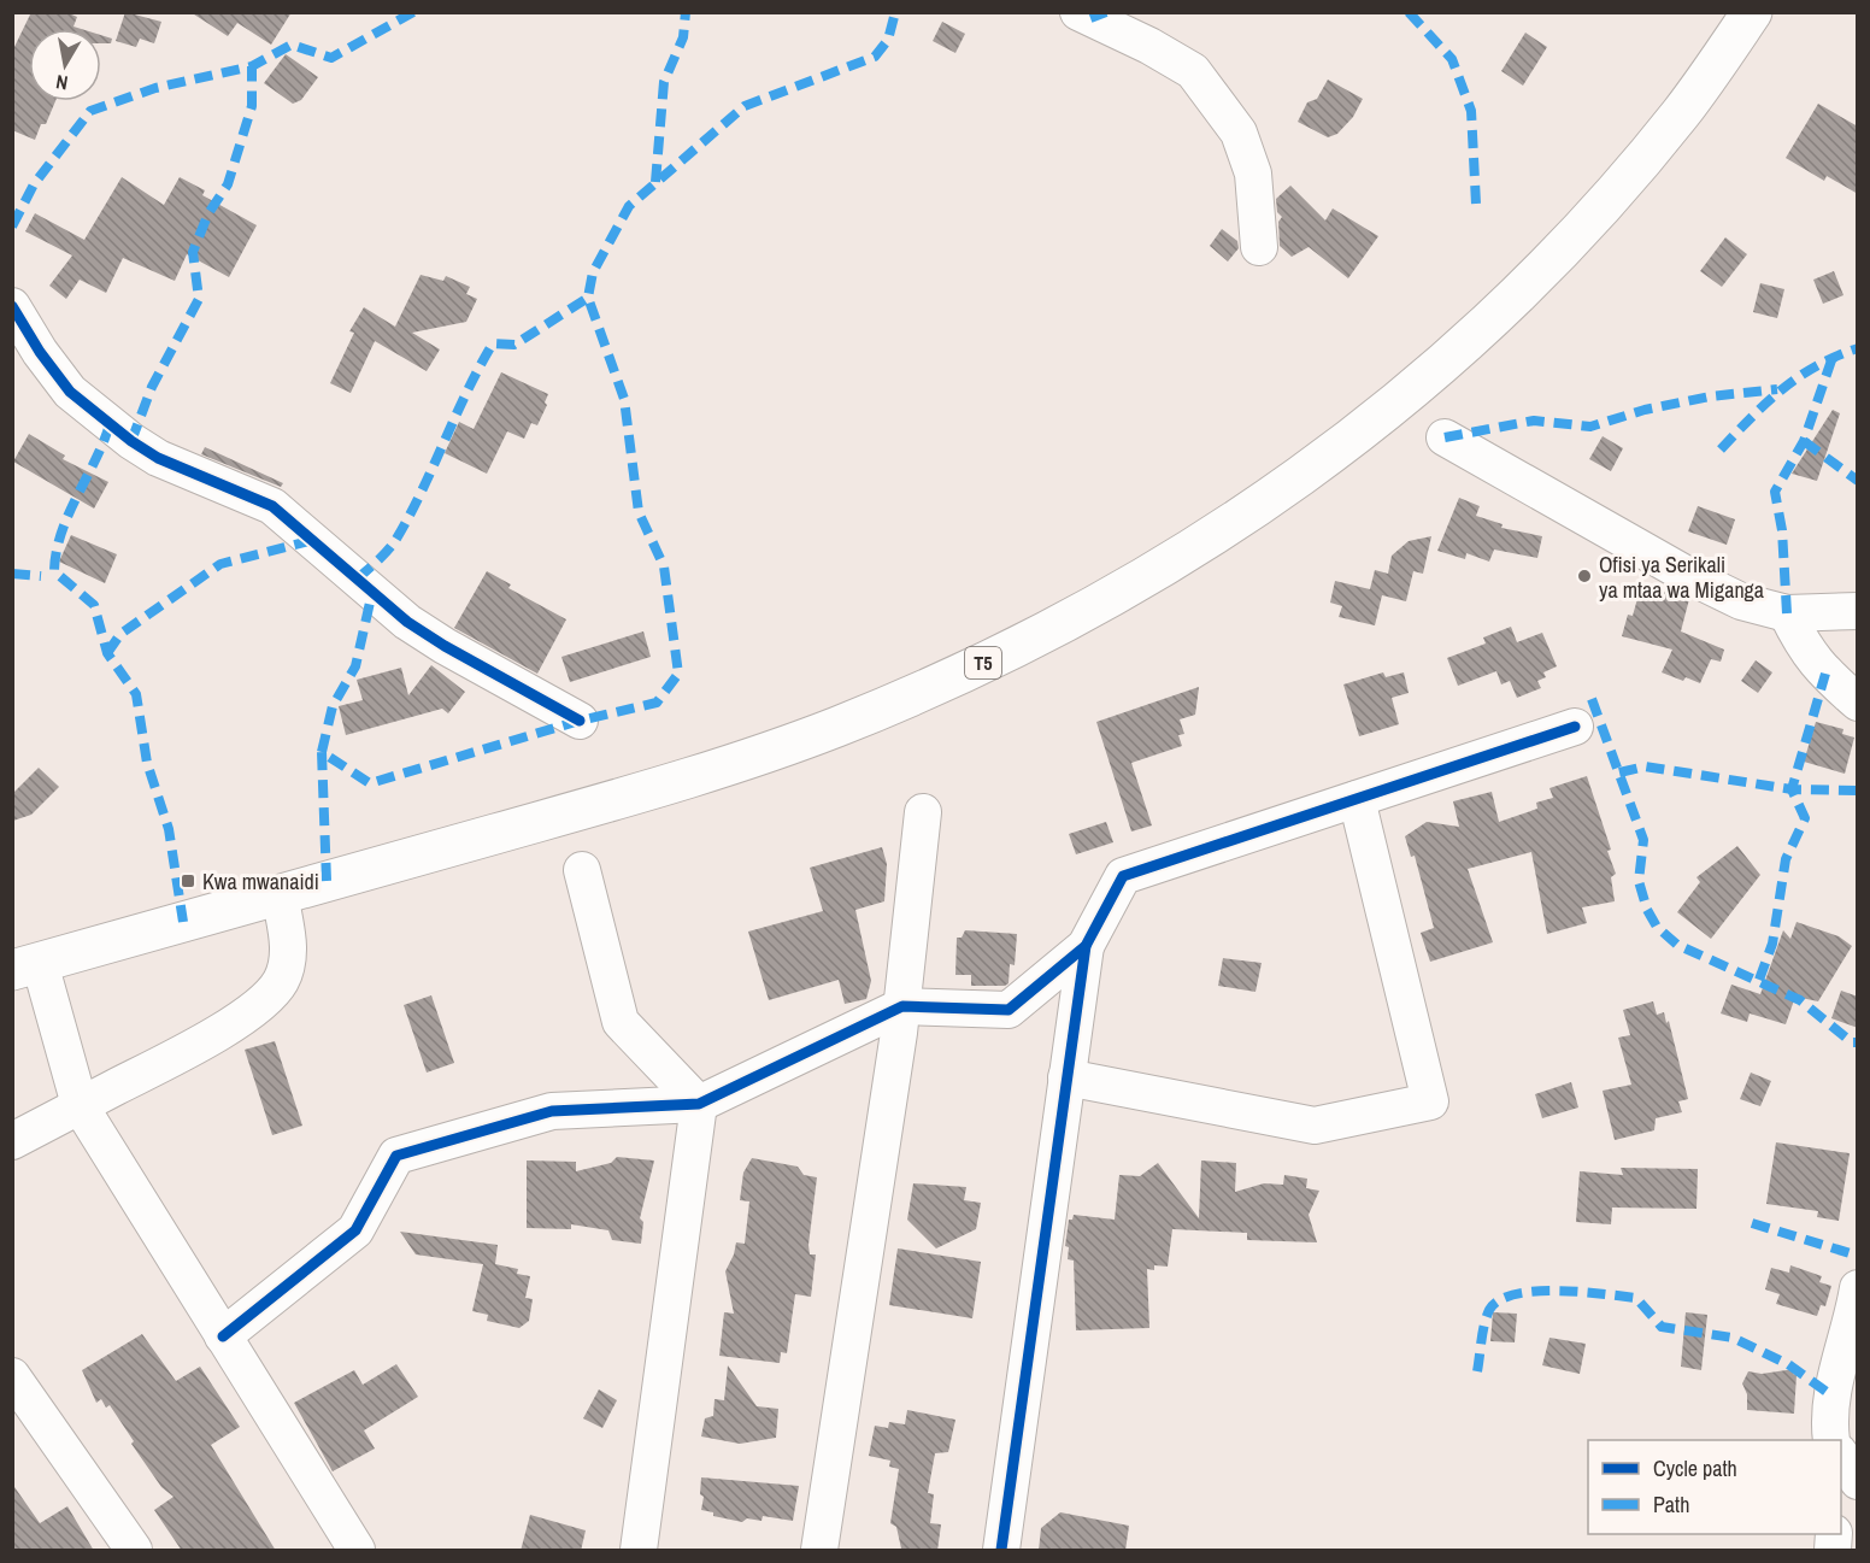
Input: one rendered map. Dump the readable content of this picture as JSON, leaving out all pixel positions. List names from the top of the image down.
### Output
{
  "streets": {
    "highway": ["T5"]
  },
  "places": {
    "other": ["Ofisi ya Serikali ya mtaa wa Miganga"],
    "transit": ["Kwa mwanaidi"]
  },
  "legend": ["Cycle path", "Path"],
  "north": "bottom"
}
